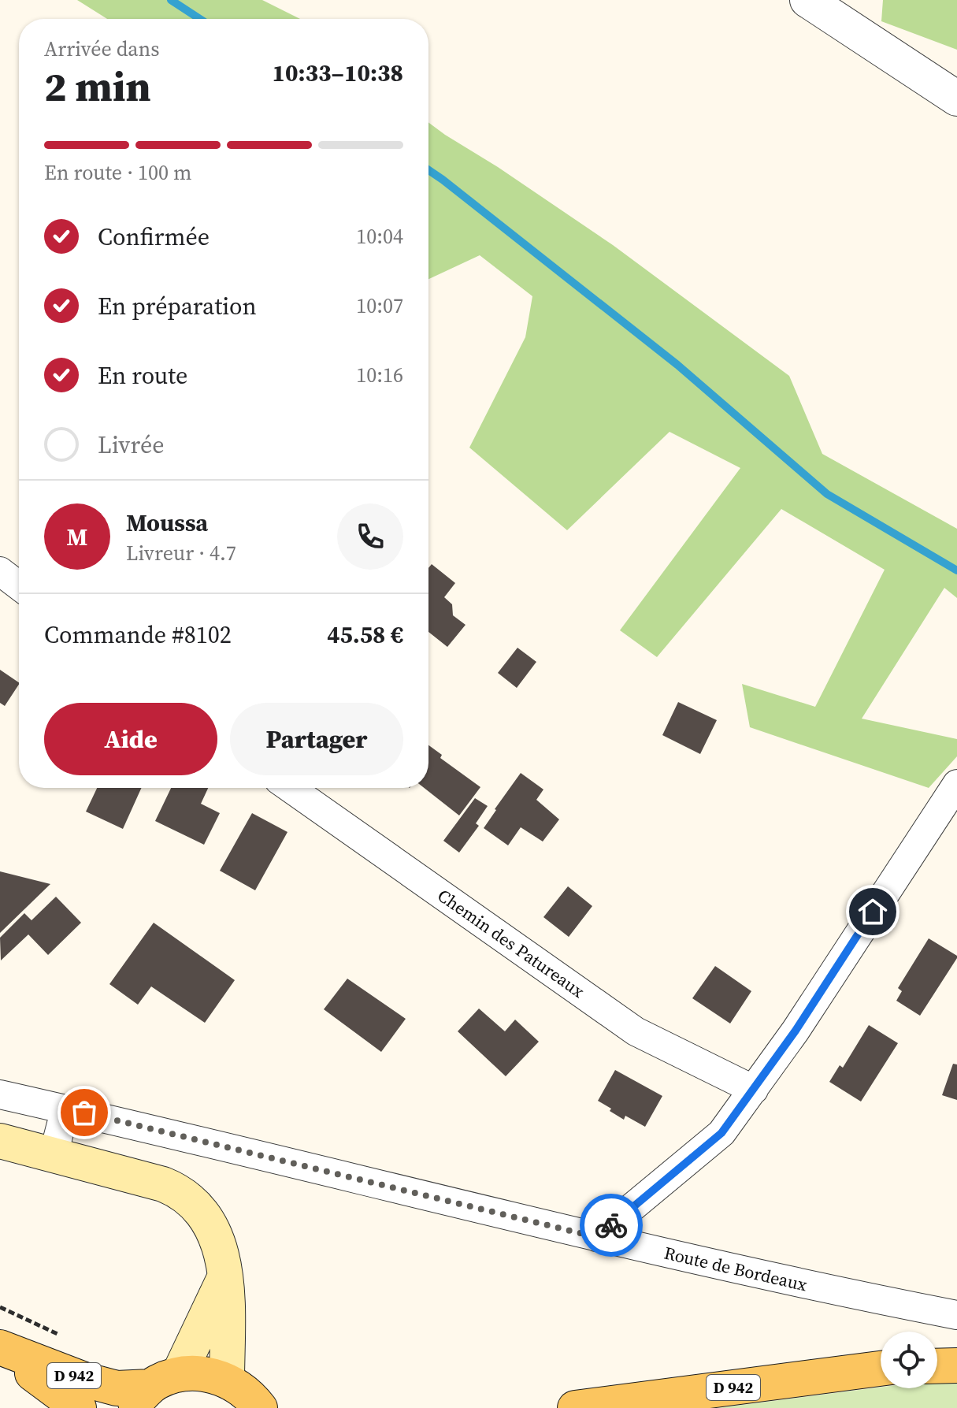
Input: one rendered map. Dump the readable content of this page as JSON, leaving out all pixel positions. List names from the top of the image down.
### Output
{
  "streets": {
    "main road": ["D 942"],
    "street": ["Chemin des Patureaux", "Route de Bordeaux"]
  },
  "page": {
    "heading": ["2 min", "Arrivée dans", "10:33–10:38"],
    "panel": [
      "Moussa",
      "Livreur · 4.7",
      "Commande #8102",
      "45.58 €"
    ],
    "bar": "En route · 100 m",
    "list": [
      ["Confirmée", "10:04"],
      ["En préparation", "10:07"],
      ["En route", "10:16"],
      "Livrée"
    ],
    "round": "M",
    "buttons": ["Aide", "Partager"]
  }
}
